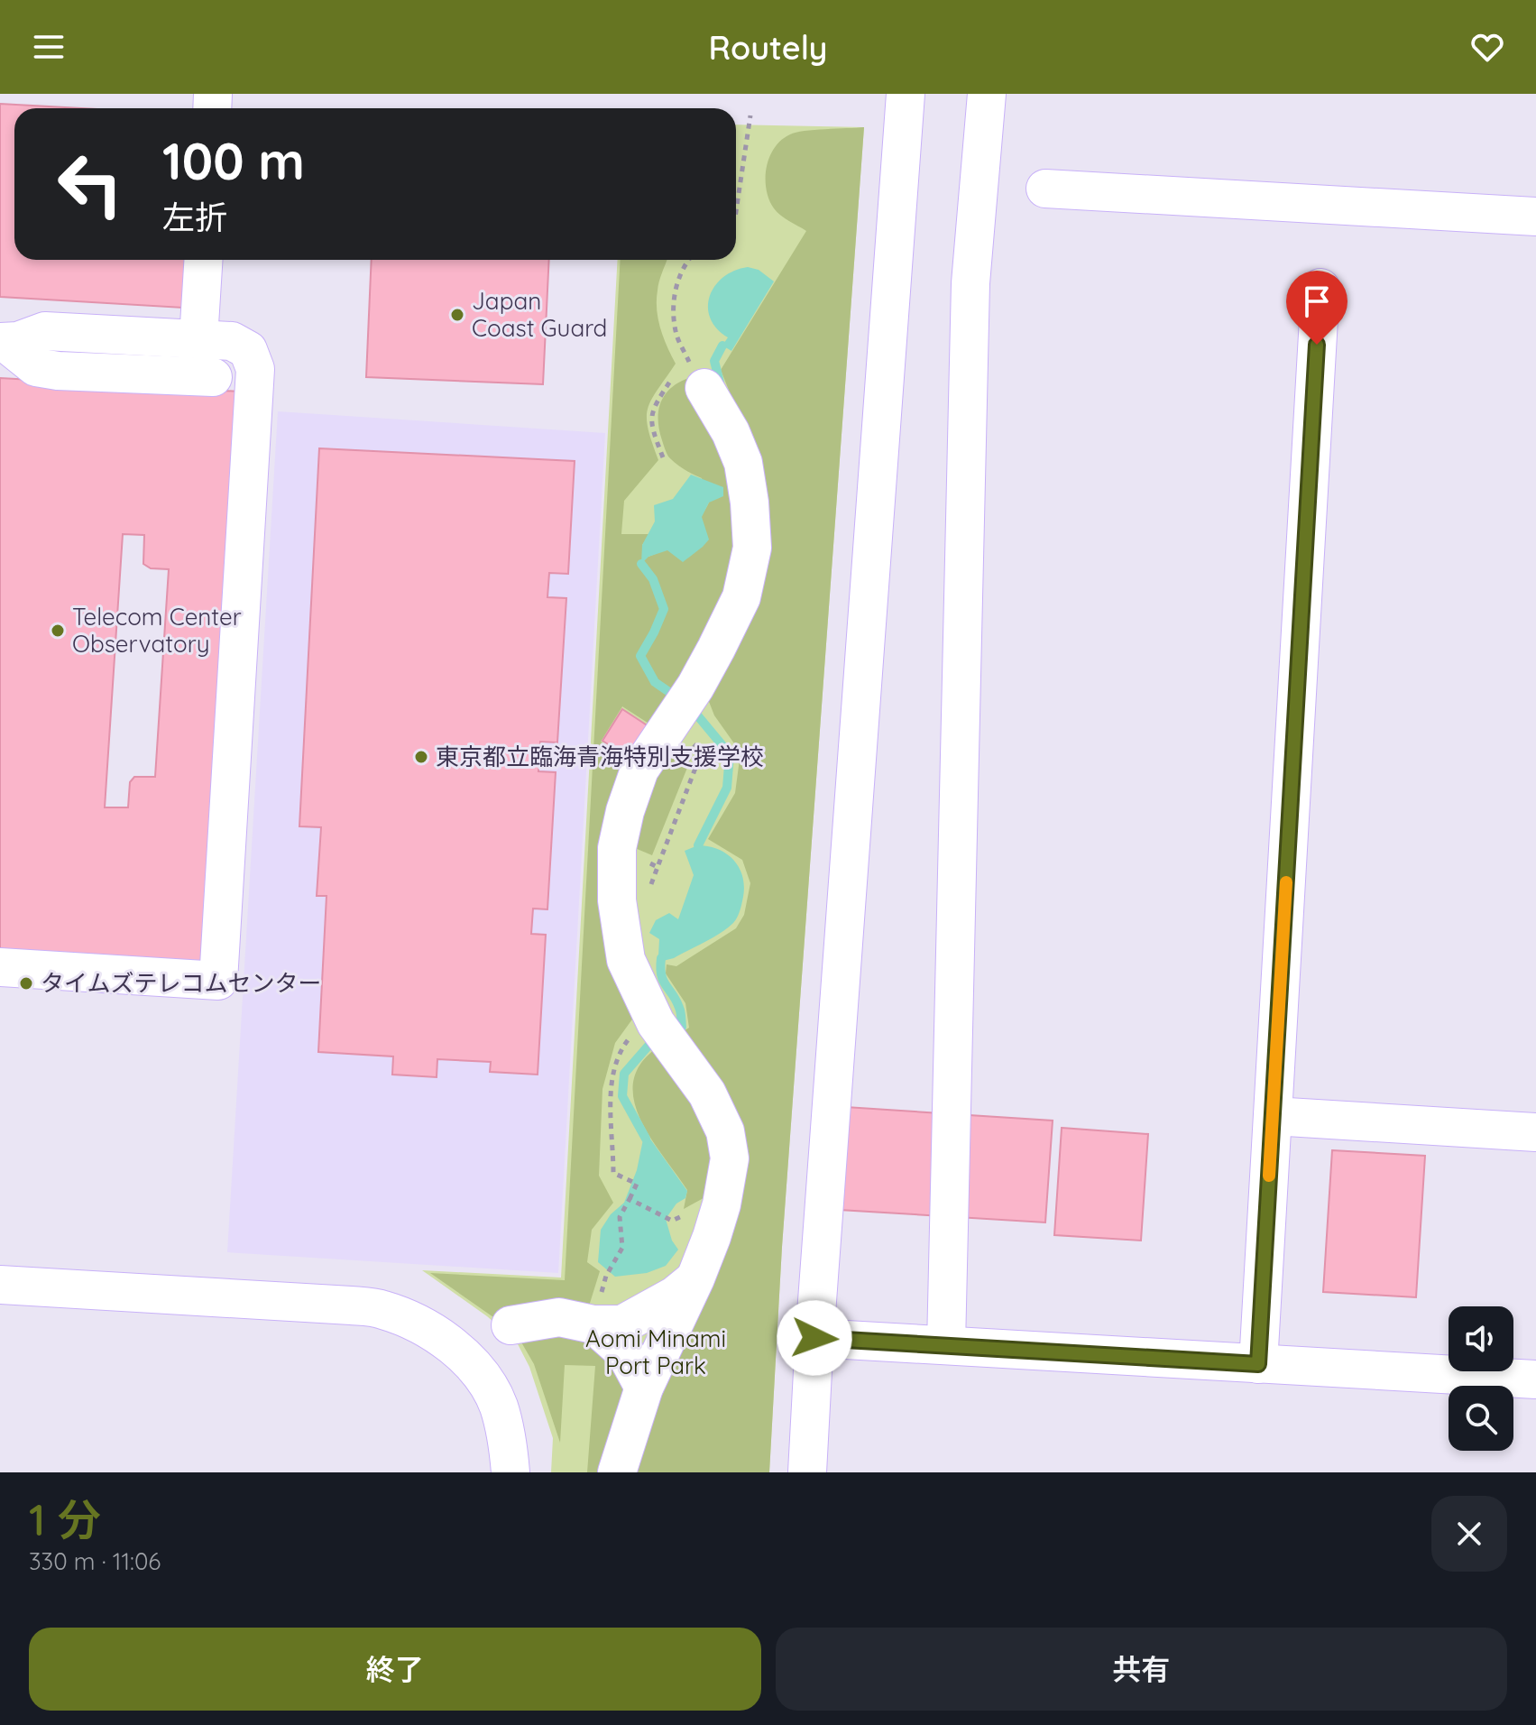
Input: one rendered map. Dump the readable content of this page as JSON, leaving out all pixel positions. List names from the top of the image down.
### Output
{
  "parks": ["Aomi Minami Port Park"],
  "places": [
    "Japan Coast Guard",
    "Telecom Center Observatory",
    "東京都立臨海青海特別支援学校",
    "タイムズテレコムセンター"
  ],
  "page": {
    "header": "Routely",
    "turn": ["100 m", "左折"],
    "heading": ["1 分", "330 m · 11:06"],
    "buttons": ["終了", "共有"]
  }
}
